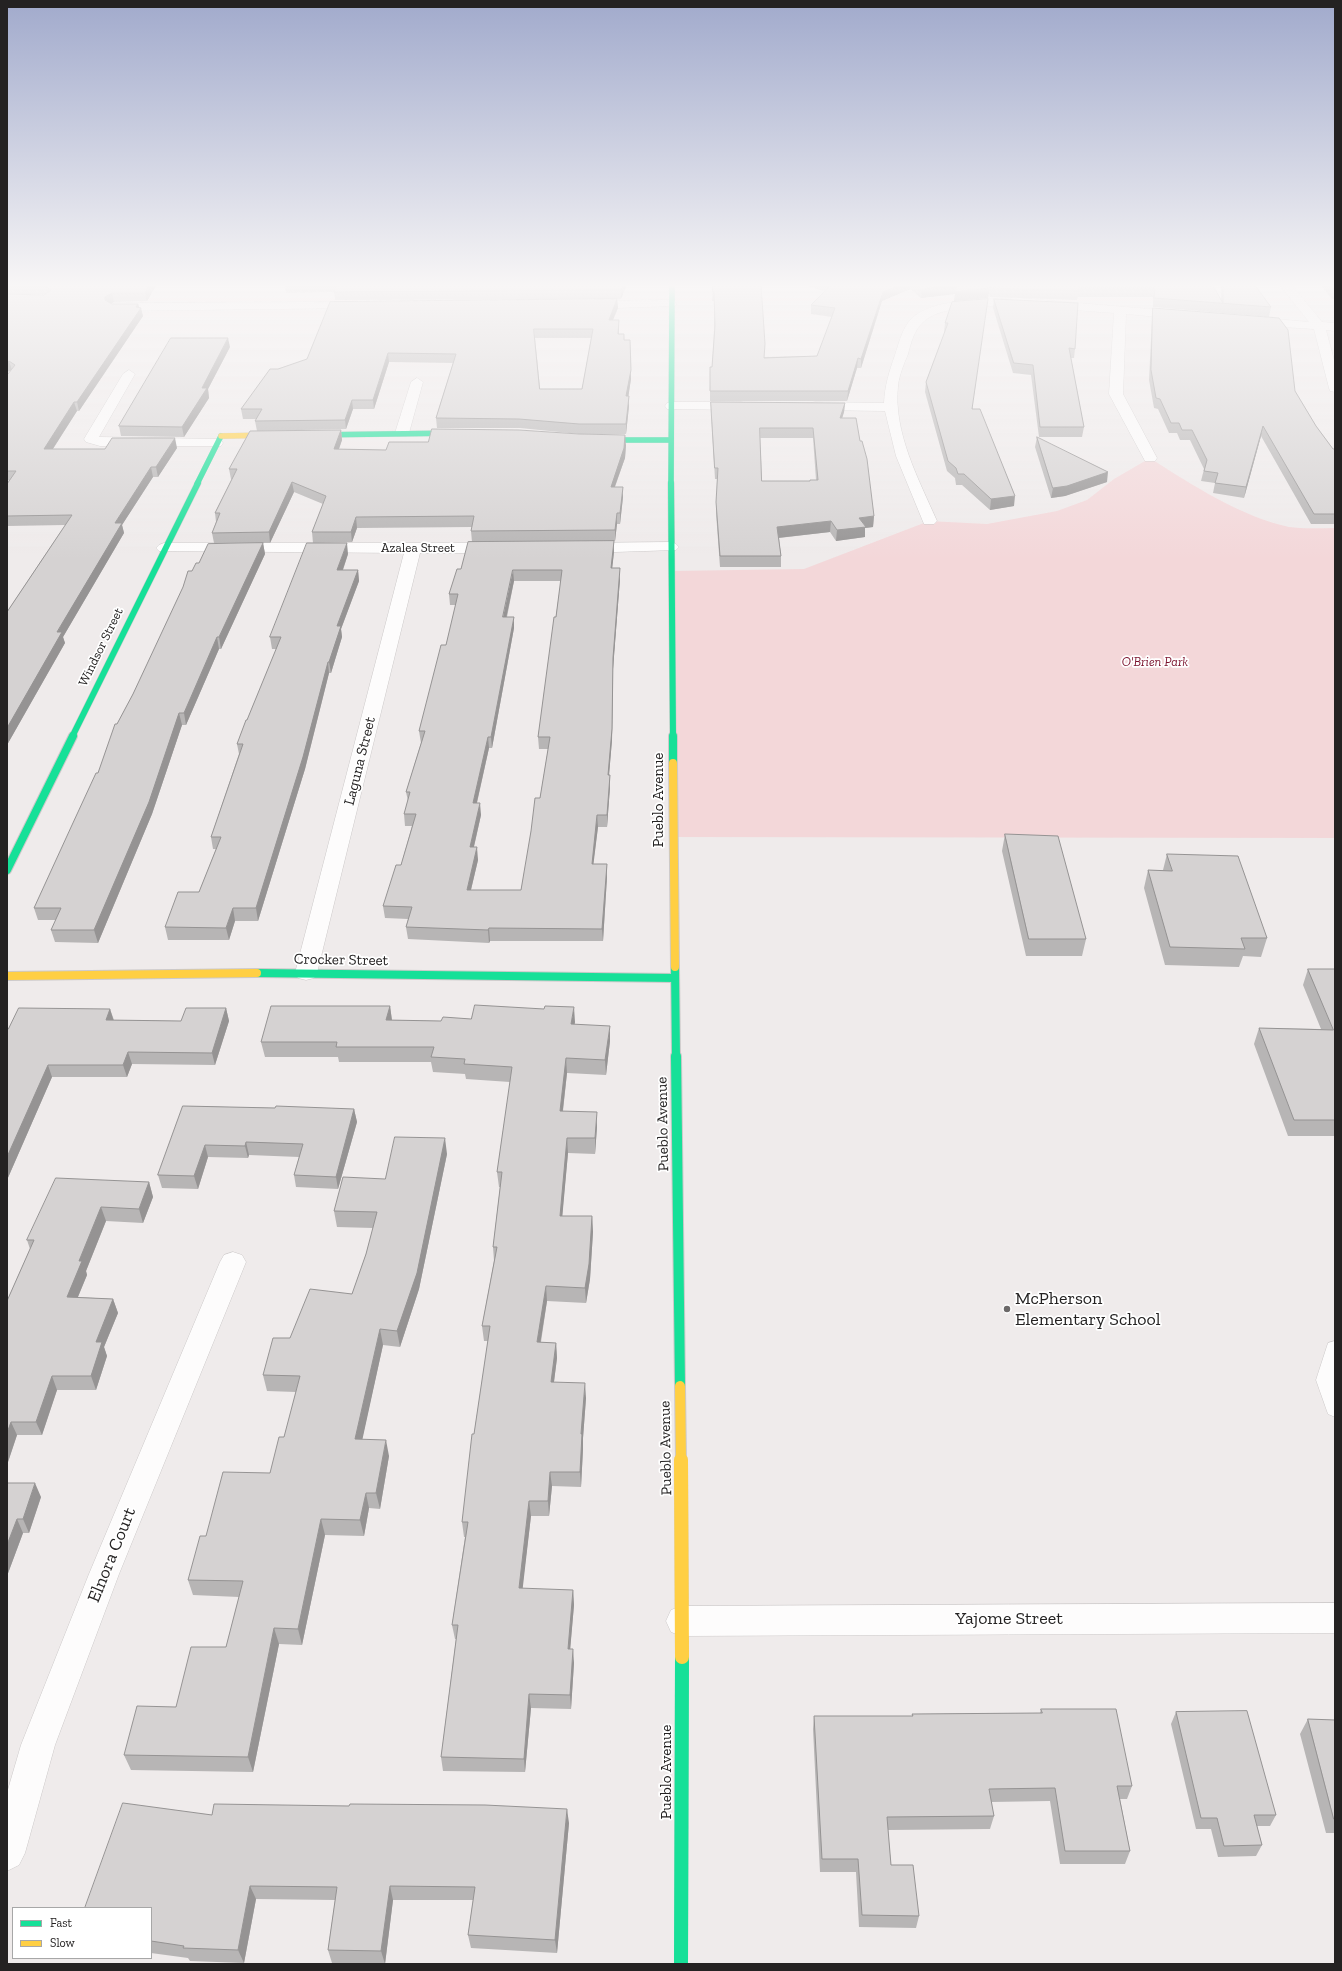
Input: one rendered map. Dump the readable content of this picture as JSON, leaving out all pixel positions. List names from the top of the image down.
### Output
{
  "streets": {
    "street": [
      "Azalea Street",
      "Windsor Street",
      "Laguna Street",
      "Pueblo Avenue",
      "Crocker Street",
      "Elnora Court",
      "Yajome Street"
    ]
  },
  "crossings": [
    ["Azalea Street", "Windsor Street"],
    ["Azalea Street", "Laguna Street"],
    ["Laguna Street", "Crocker Street"],
    ["Pueblo Avenue", "Crocker Street"],
    ["Pueblo Avenue", "Yajome Street"]
  ],
  "parks": ["O'Brien Park"],
  "places": ["McPherson Elementary School"],
  "legend": ["Fast", "Slow"]
}
